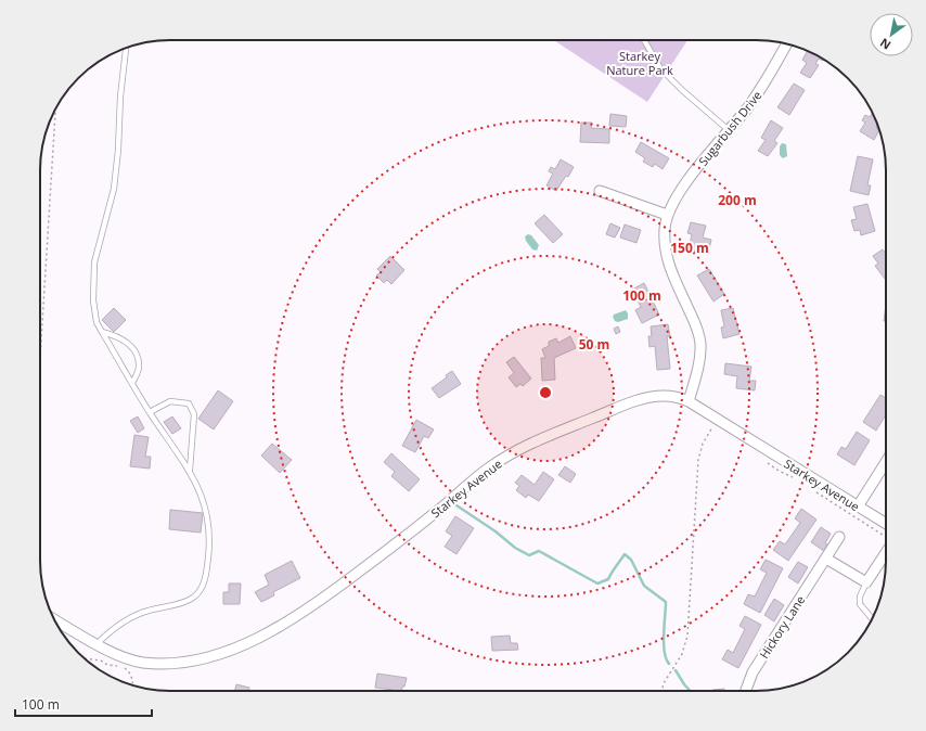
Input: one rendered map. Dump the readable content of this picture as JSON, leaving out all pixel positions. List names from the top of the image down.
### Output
{
  "streets": {
    "street": ["Sugarbush Drive", "Starkey Avenue", "Hickory Lane"]
  },
  "crossings": [
    ["Sugarbush Drive", "Starkey Avenue"]
  ],
  "parks": ["Starkey Nature Park"],
  "scale_bar": "100 m",
  "north": "bottom left",
  "rings": [
    "200 m",
    "150 m",
    "100 m",
    "50 m"
  ]
}
